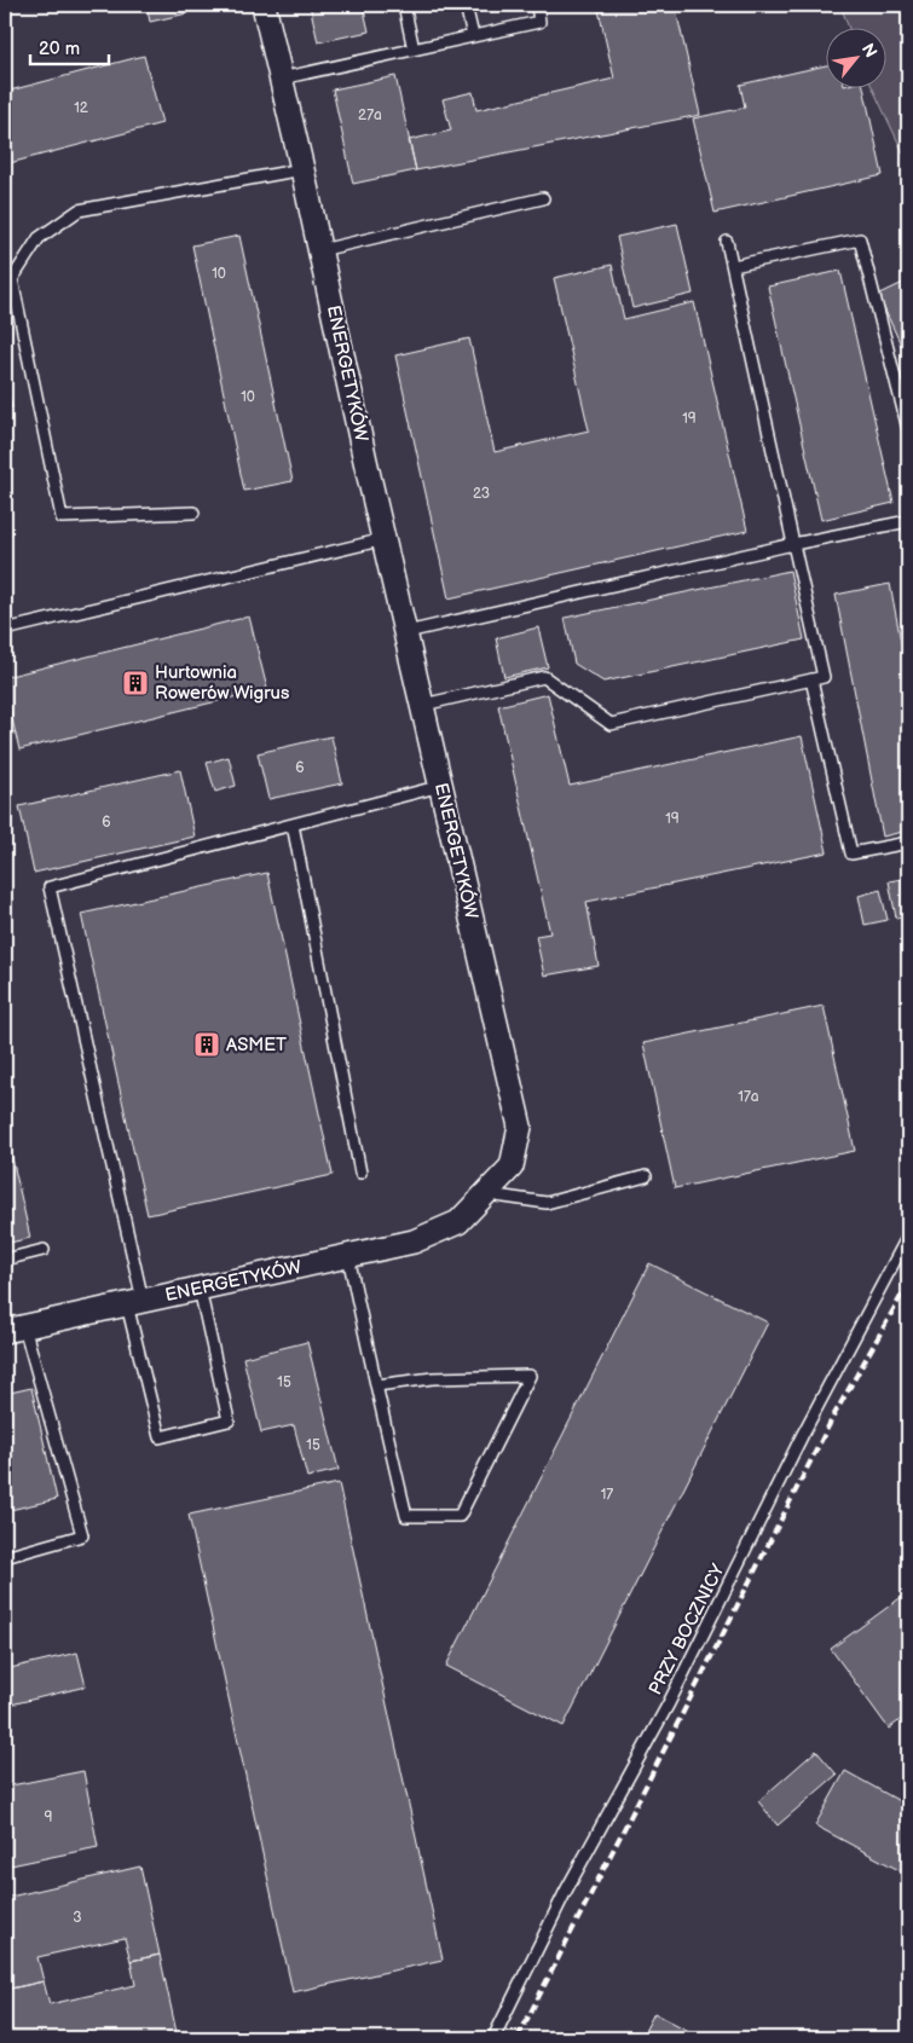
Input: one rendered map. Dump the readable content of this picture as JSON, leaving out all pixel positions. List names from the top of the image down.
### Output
{
  "streets": {
    "street": ["ENERGETYKÓW"],
    "lane": ["PRZY BOCZNICY"]
  },
  "places": {
    "building": ["Hurtownia Rowerów Wigrus", "ASMET"]
  },
  "house_numbers": [
    "12",
    "27a",
    "10",
    "10",
    "19",
    "23",
    "6",
    "19",
    "6",
    "17a",
    "15",
    "15",
    "17",
    "9",
    "3"
  ],
  "scale_bar": "20 m",
  "north": "top right"
}
